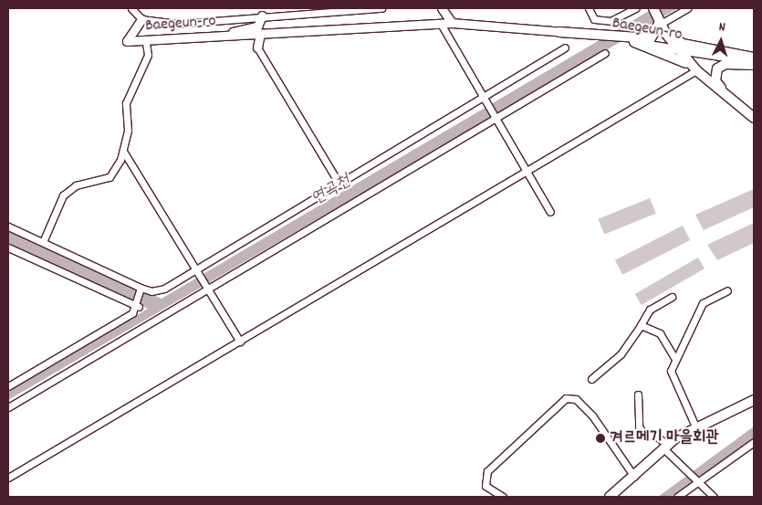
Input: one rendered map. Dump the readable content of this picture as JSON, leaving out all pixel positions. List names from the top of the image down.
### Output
{
  "streets": {
    "street": ["Baegeun-ro"]
  },
  "water": ["연곡천"],
  "places": ["겨르메기 마을회관"],
  "north": "top"
}
